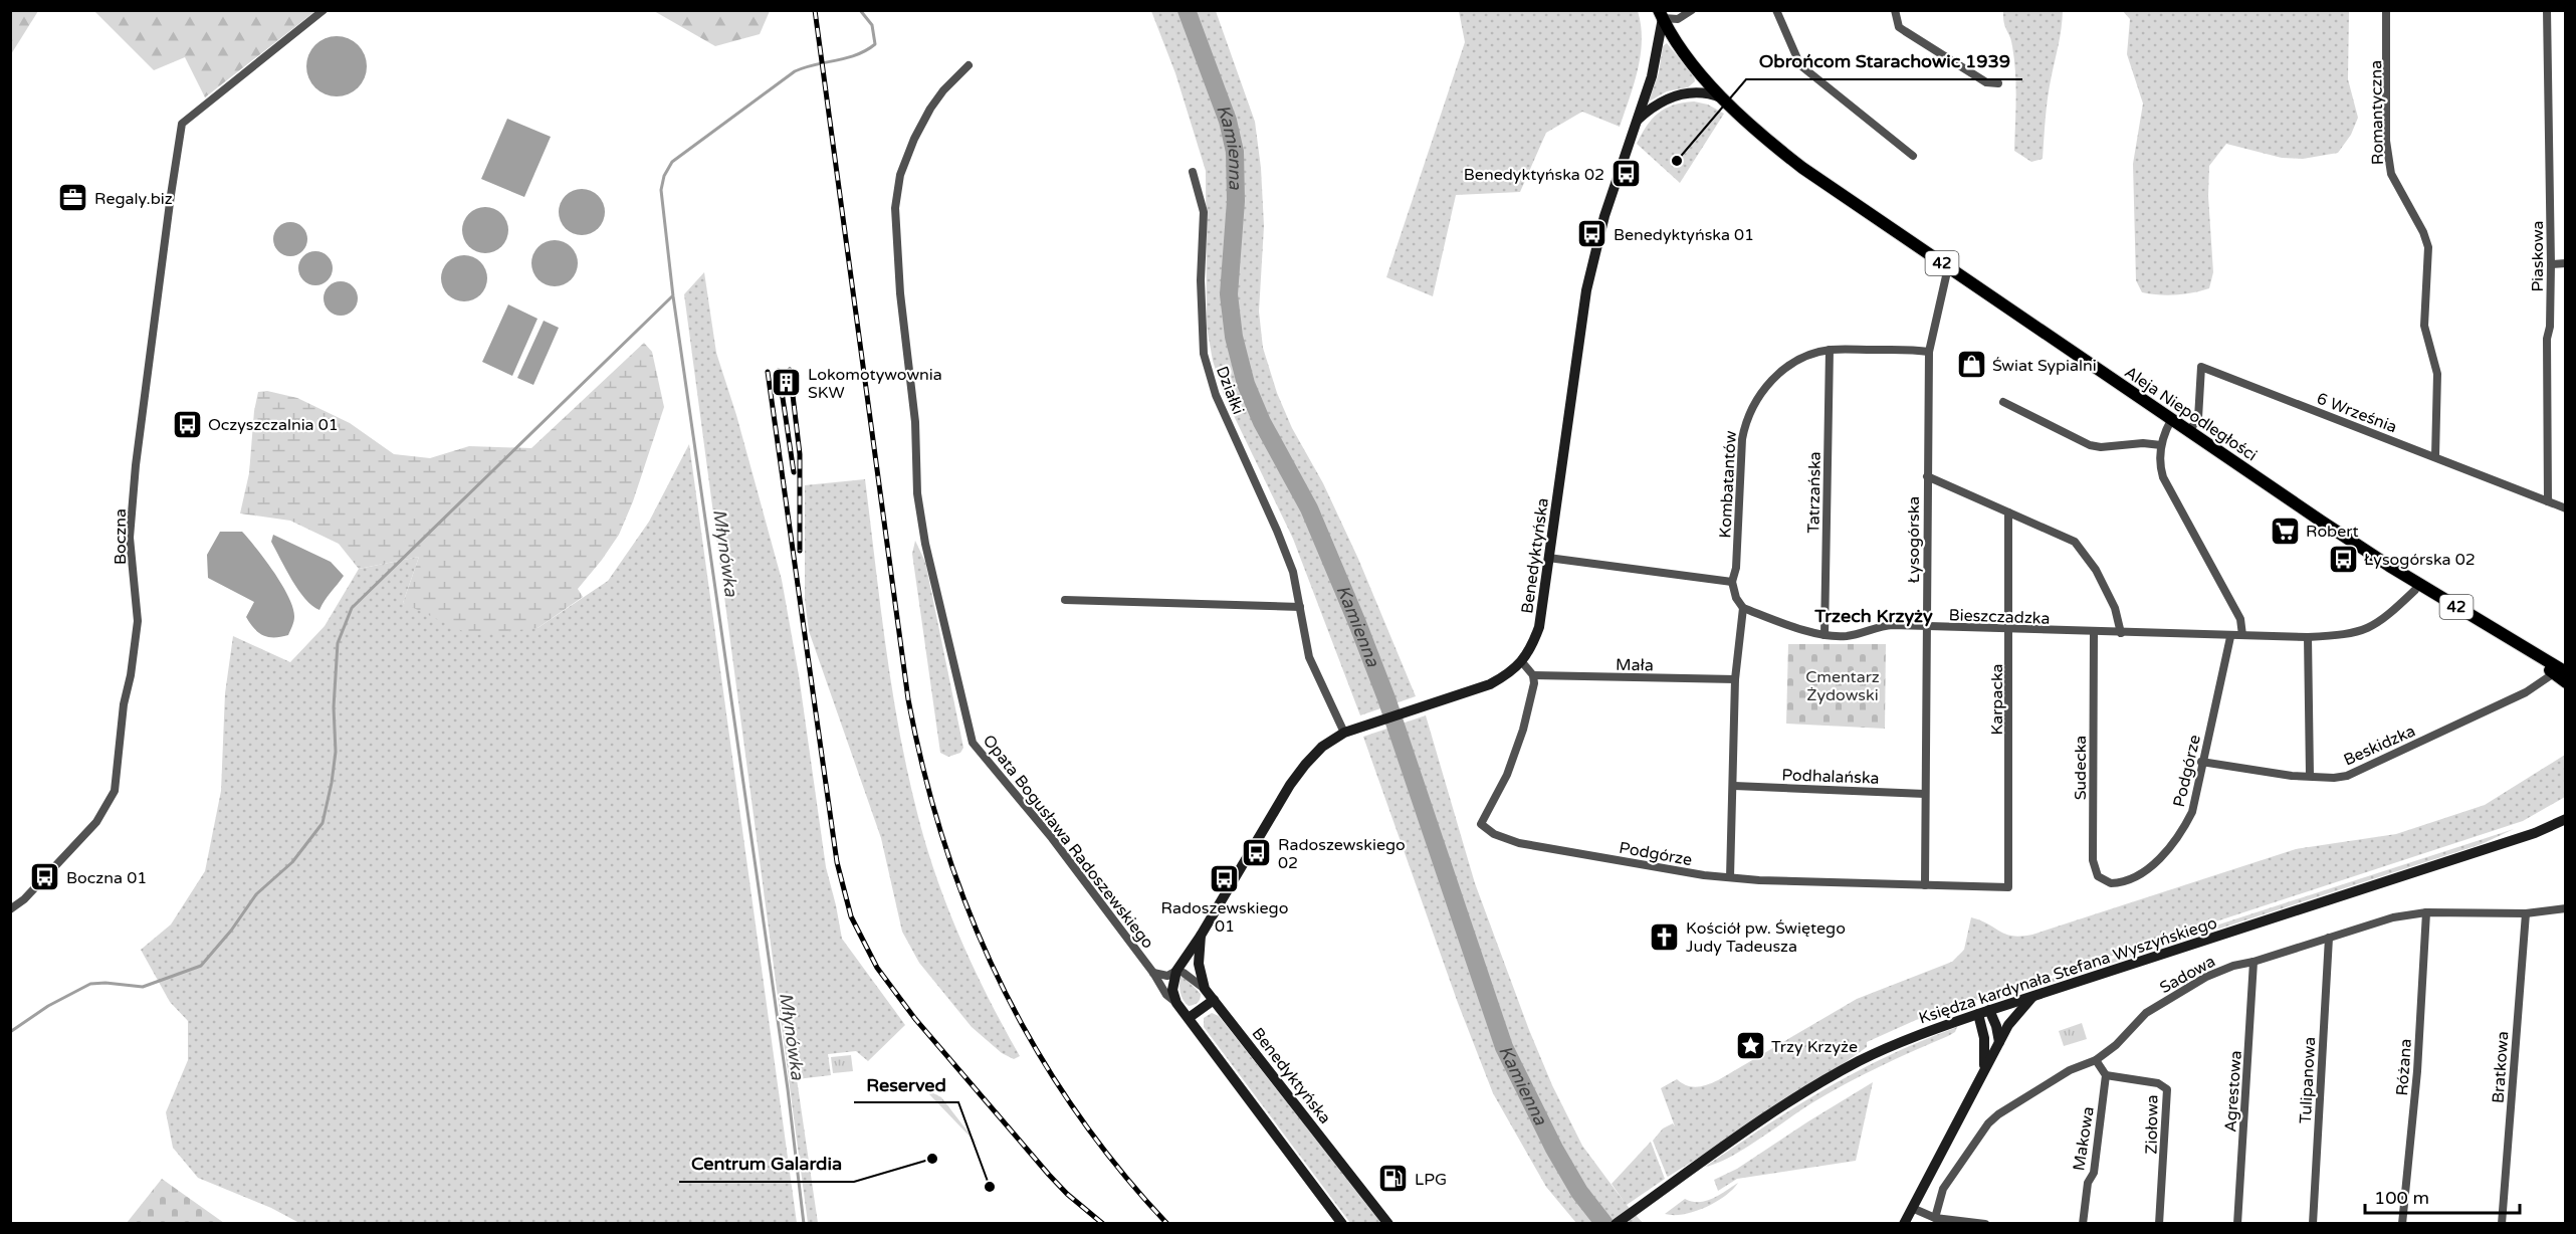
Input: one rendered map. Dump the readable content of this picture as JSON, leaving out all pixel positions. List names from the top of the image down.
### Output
{
  "streets": {
    "main road": ["42", "Aleja Niepodległości"],
    "street": [
      "Romantyczna",
      "Piaskowa",
      "Działki",
      "6 Września",
      "Kombatantów",
      "Tatrzańska",
      "Boczna",
      "Łysogórska",
      "Benedyktyńska",
      "Bieszczadzka",
      "Mała",
      "Karpacka",
      "Beskidzka",
      "Sudecka",
      "Podgórze",
      "Podhalańska",
      "Opata Bogusława Radoszewskiego",
      "Księdza kardynała Stefana Wyszyńskiego",
      "Sadowa",
      "Różana",
      "Bratkowa",
      "Tulipanowa",
      "Agrestowa",
      "Ziołowa",
      "Makowa"
    ]
  },
  "crossings": [
    ["Romantyczna", "6 Września"],
    ["Piaskowa", "6 Września"],
    ["Działki", "Benedyktyńska"],
    ["6 Września", "Aleja Niepodległości"],
    ["Aleja Niepodległości", "Łysogórska"],
    ["Aleja Niepodległości", "Benedyktyńska"],
    ["Aleja Niepodległości", "Bieszczadzka"],
    ["Aleja Niepodległości", "Beskidzka"],
    ["Kombatantów", "Tatrzańska"],
    ["Kombatantów", "Łysogórska"],
    ["Tatrzańska", "Bieszczadzka"],
    ["Łysogórska", "Bieszczadzka"],
    ["Łysogórska", "Podgórze"],
    ["Łysogórska", "Podhalańska"],
    ["Benedyktyńska", "Opata Bogusława Radoszewskiego"],
    ["Bieszczadzka", "Karpacka"],
    ["Bieszczadzka", "Sudecka"],
    ["Bieszczadzka", "Podgórze"],
    ["Mała", "Podgórze"],
    ["Karpacka", "Podgórze"],
    ["Beskidzka", "Podgórze"],
    ["Sudecka", "Podgórze"],
    ["Sadowa", "Różana"],
    ["Sadowa", "Bratkowa"],
    ["Sadowa", "Tulipanowa"],
    ["Sadowa", "Agrestowa"],
    ["Ziołowa", "Makowa"]
  ],
  "districts": ["Trzech Krzyży"],
  "water": ["Kamienna", "Młynówka"],
  "parks": ["Cmentarz Żydowski"],
  "places": {
    "other": ["Obrońcom Starachowic 1939", "Centrum Galardia", "Reserved"],
    "bus stop": [
      "Benedyktyńska 02",
      "Benedyktyńska 01",
      "Oczyszczalnia 01",
      "Łysogórska 02",
      "Radoszewskiego 02",
      "Boczna 01",
      "Radoszewskiego 01"
    ],
    "office": ["Regaly.biz"],
    "shop": ["Świat Sypialni"],
    "building": ["Lokomotywownia SKW"],
    "supermarket": ["Robert"],
    "church": ["Kościół pw. Świętego Judy Tadeusza"],
    "place": ["Trzy Krzyże"],
    "fuel station": ["LPG"]
  },
  "scale_bar": "100 m"
}
